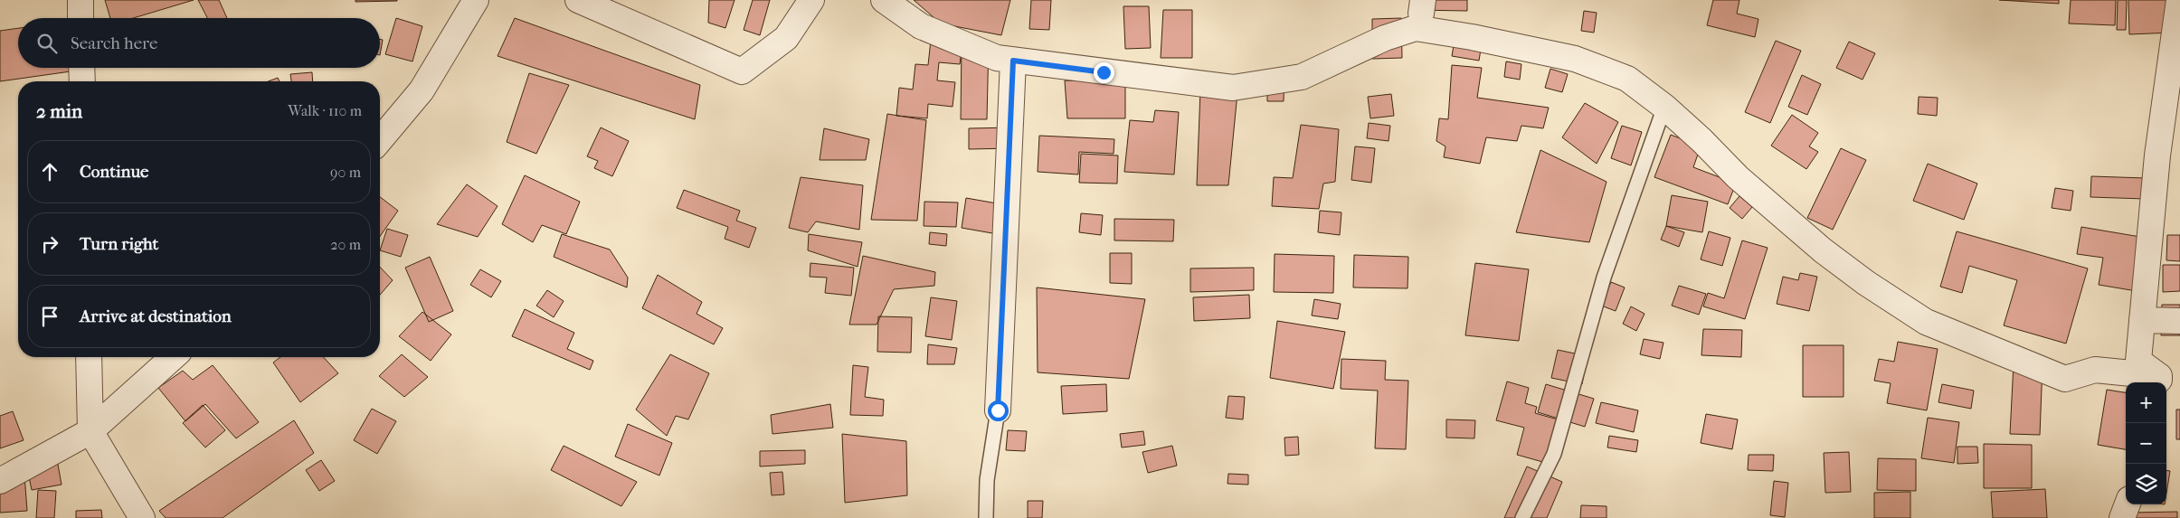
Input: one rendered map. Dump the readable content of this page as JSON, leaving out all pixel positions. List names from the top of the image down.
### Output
{
  "page": {
    "search": "Search here",
    "heading": ["2 min", "Walk · 110 m"],
    "list": [
      ["Continue", "90 m"],
      ["Turn right", "20 m"],
      "Arrive at destination"
    ],
    "map_buttons": ["+", "−"]
  }
}
